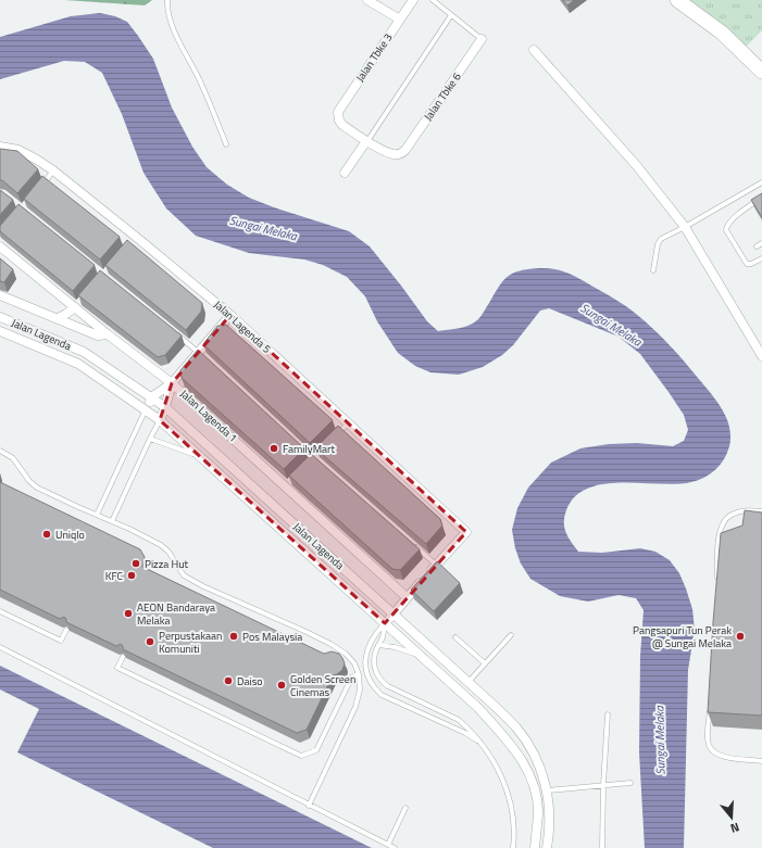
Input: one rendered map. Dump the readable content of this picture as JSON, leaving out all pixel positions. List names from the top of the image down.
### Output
{
  "streets": {
    "street": [
      "Jalan Tbke 3",
      "Jalan Tbke 6",
      "Jalan Lagenda 5",
      "Jalan Lagenda",
      "Jalan Lagenda 1"
    ]
  },
  "crossings": [
    ["Jalan Tbke 3", "Jalan Tbke 6"]
  ],
  "water": ["Sungai Melaka"],
  "places": [
    "FamilyMart",
    "Uniqlo",
    "Pizza Hut",
    "KFC",
    "AEON Bandaraya Melaka",
    "Pos Malaysia",
    "Pangsapuri Tun Perak @ Sungai Melaka",
    "Perpustakaan Komuniti",
    "Daiso",
    "Golden Screen Cinemas"
  ],
  "north": "bottom"
}
